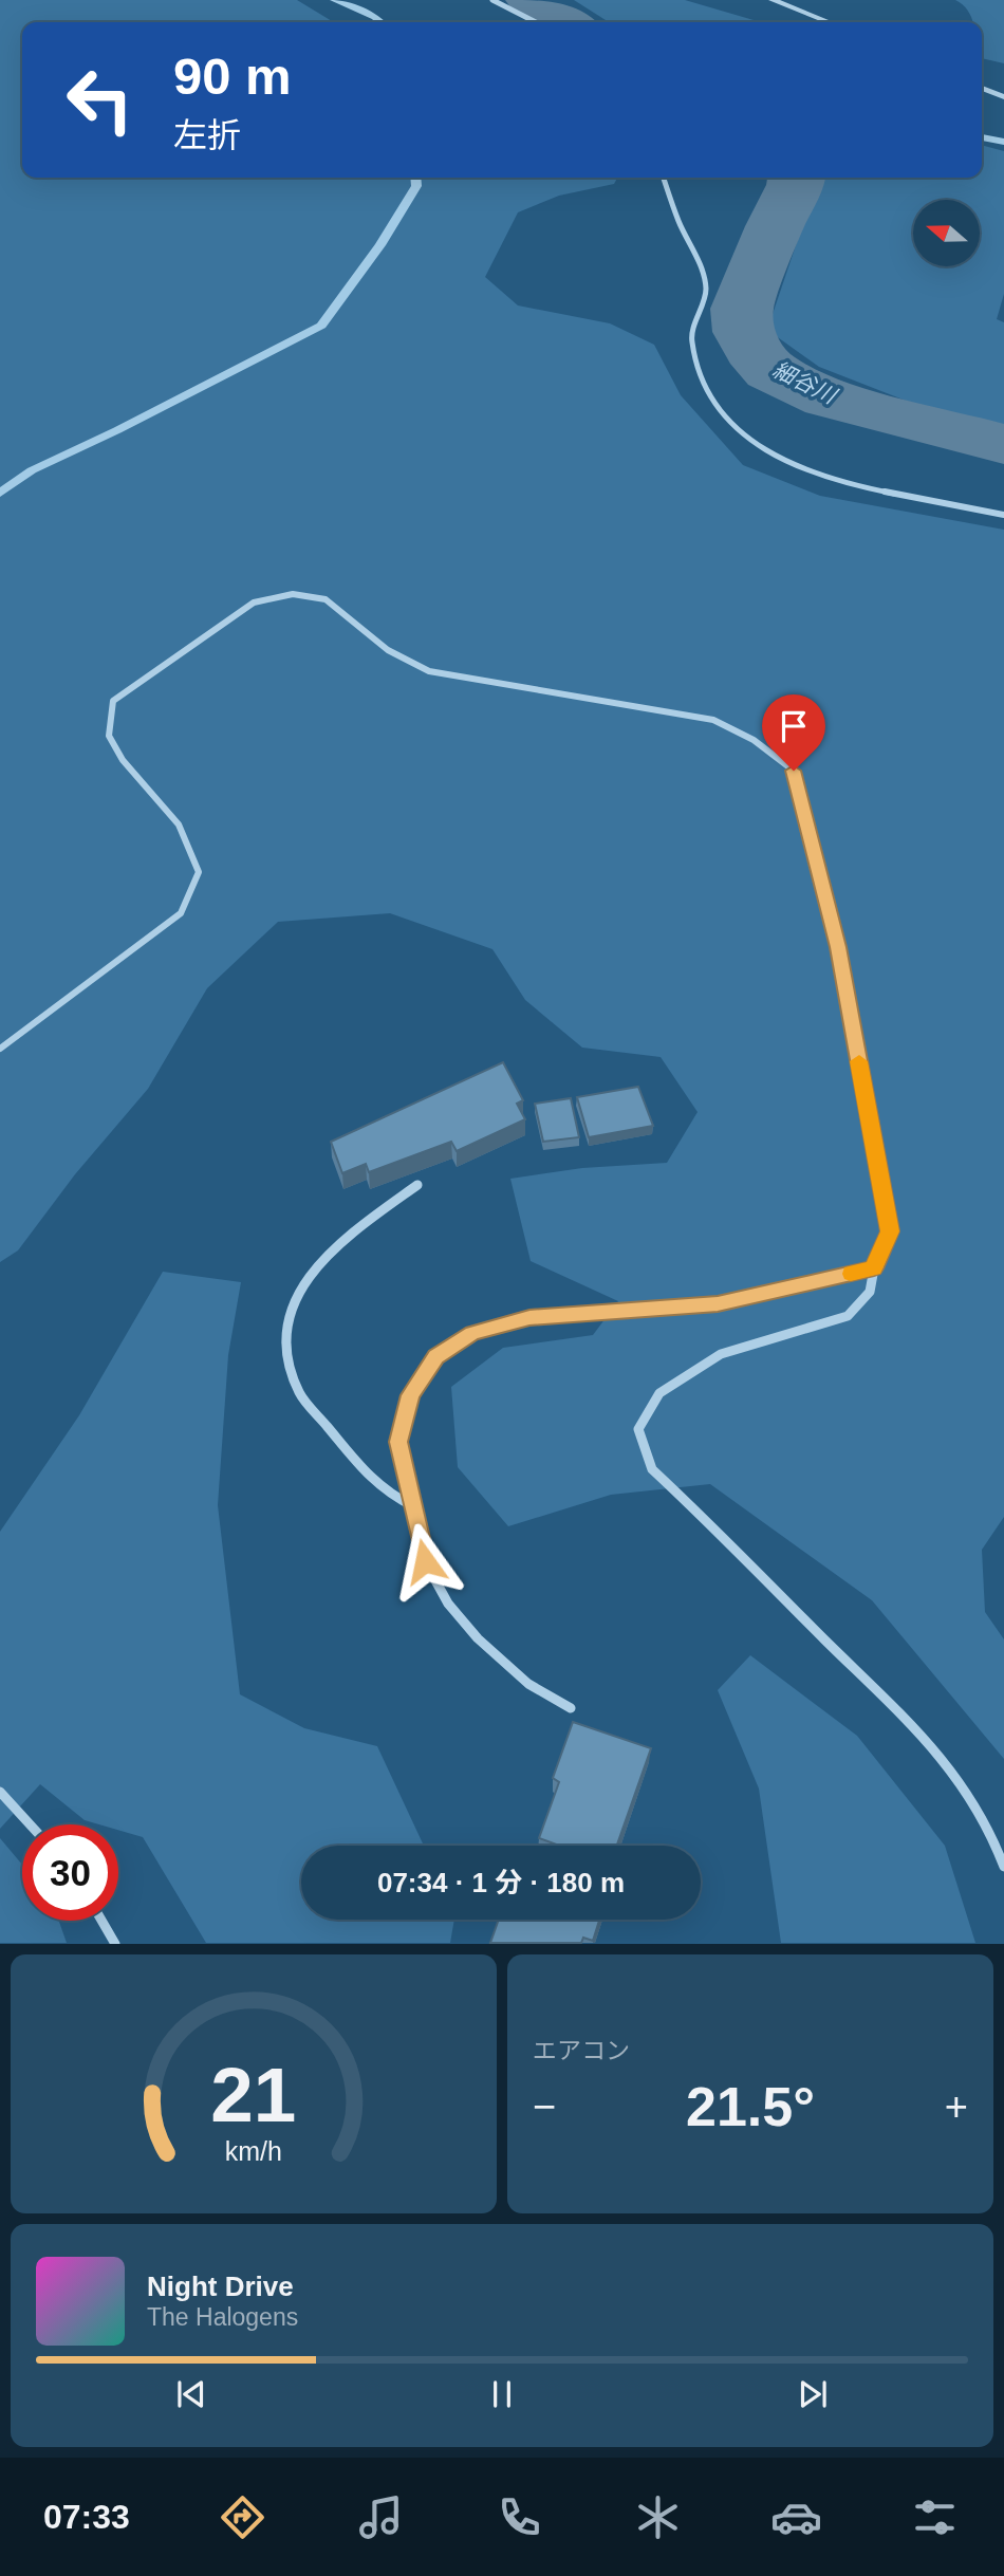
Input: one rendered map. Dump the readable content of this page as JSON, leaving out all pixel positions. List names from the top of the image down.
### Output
{
  "water": ["細谷川"],
  "north": "left",
  "page": {
    "turn": ["90 m", "左折"],
    "limit": "30",
    "trip": "07:34 · 1 分 · 180 m",
    "tile": "エアコン",
    "heat": ["−", "21.5°", "+"],
    "song": ["Night Drive", "The Halogens"],
    "tabs": "07:33",
    "gauge": ["21", "km/h"]
  }
}
